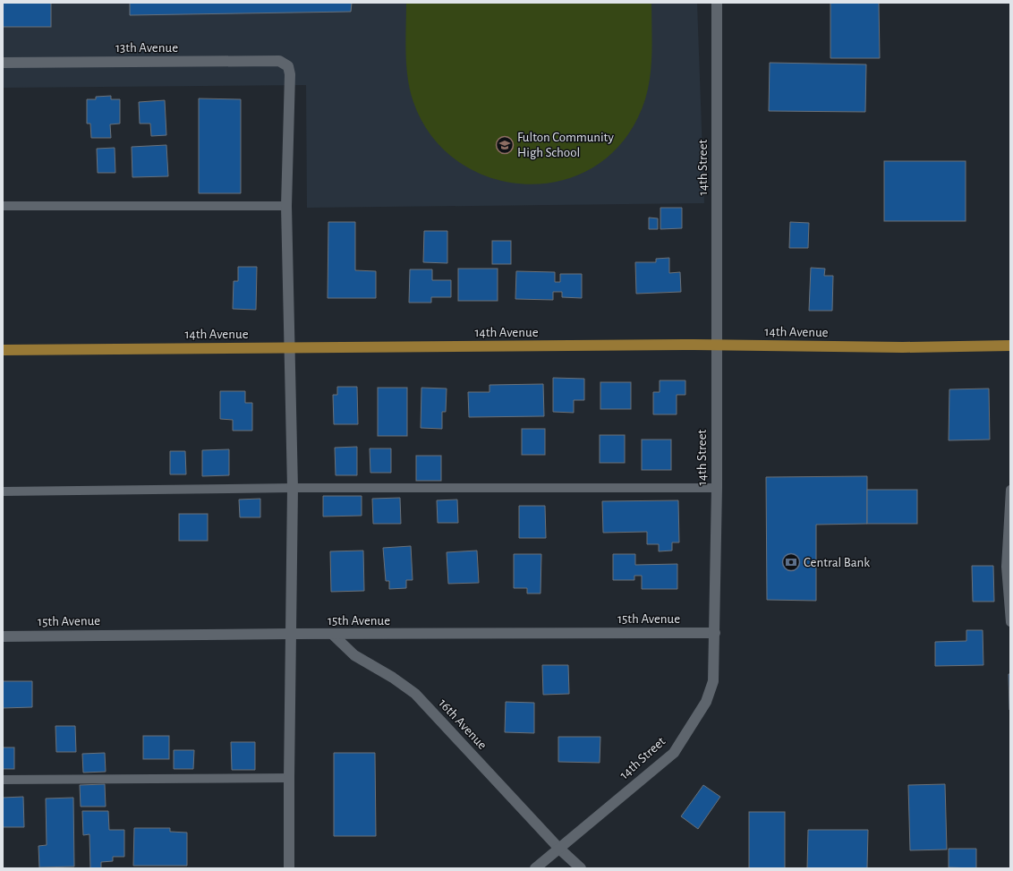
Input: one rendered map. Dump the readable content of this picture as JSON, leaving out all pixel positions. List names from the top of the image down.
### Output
{
  "streets": {
    "main road": ["14th Avenue"],
    "street": [
      "13th Avenue",
      "14th Street",
      "15th Avenue",
      "16th Avenue"
    ]
  },
  "crossings": [
    ["14th Street", "14th Avenue"],
    ["14th Street", "15th Avenue"],
    ["14th Street", "16th Avenue"],
    ["15th Avenue", "16th Avenue"]
  ],
  "places": {
    "school or university": ["Fulton Community High School"],
    "bank": ["Central Bank"]
  }
}
